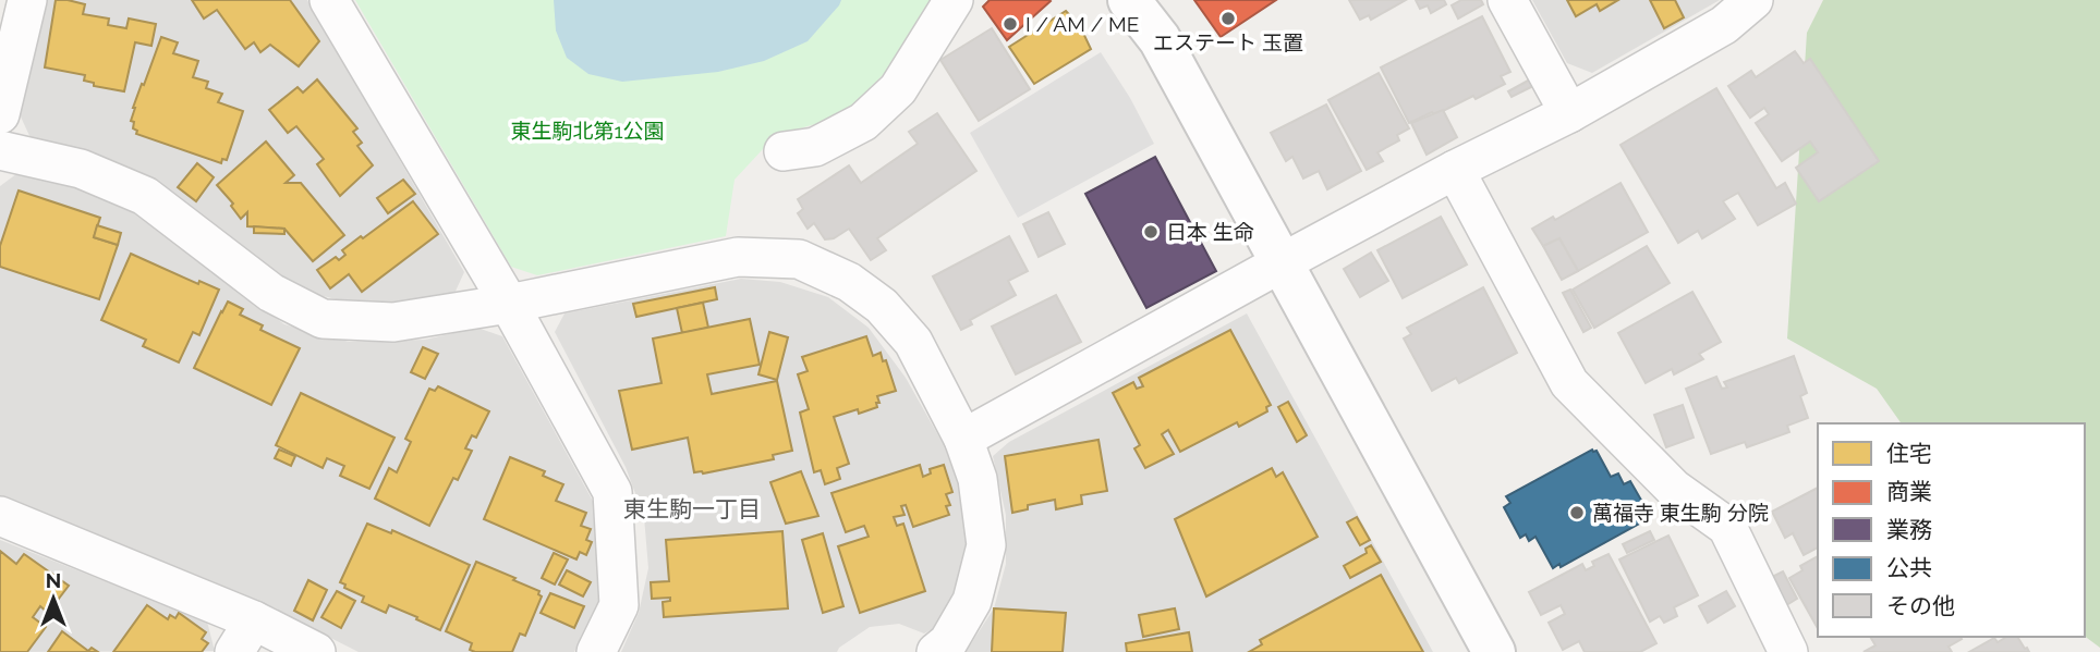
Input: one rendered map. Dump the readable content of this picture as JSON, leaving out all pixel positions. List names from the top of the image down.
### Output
{
  "districts": ["東生駒一丁目"],
  "parks": ["東生駒北第1公園"],
  "places": [
    "エステート 玉置",
    "I / AM / ME",
    "日本 生命",
    "萬福寺 東生駒 分院"
  ],
  "legend": [
    "住宅",
    "商業",
    "業務",
    "公共",
    "その他"
  ],
  "north": "top"
}
